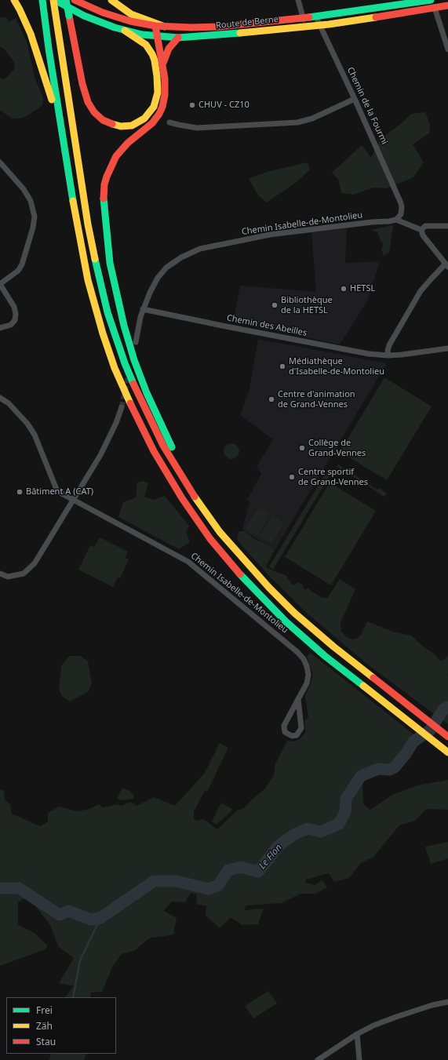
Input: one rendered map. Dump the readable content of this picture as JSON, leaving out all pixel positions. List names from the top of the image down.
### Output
{
  "streets": {
    "main road": ["Route de Berne"],
    "street": ["Chemin de la Fourmi", "Chemin Isabelle-de-Montolieu", "Chemin des Abeilles"]
  },
  "crossings": [
    ["Route de Berne", "Chemin de la Fourmi"],
    ["Chemin de la Fourmi", "Chemin Isabelle-de-Montolieu"],
    ["Chemin Isabelle-de-Montolieu", "Chemin des Abeilles"]
  ],
  "water": ["Le Flon"],
  "places": [
    "CHUV - CZ10",
    "HETSL",
    "Bibliothèque de la HETSL",
    "Médiathèque d'Isabelle-de-Montolieu",
    "Centre d'animation de Grand-Vennes",
    "Collège de Grand-Vennes",
    "Centre sportif de Grand-Vennes",
    "Bâtiment A (CAT)"
  ],
  "legend": ["Frei", "Zäh", "Stau"]
}
